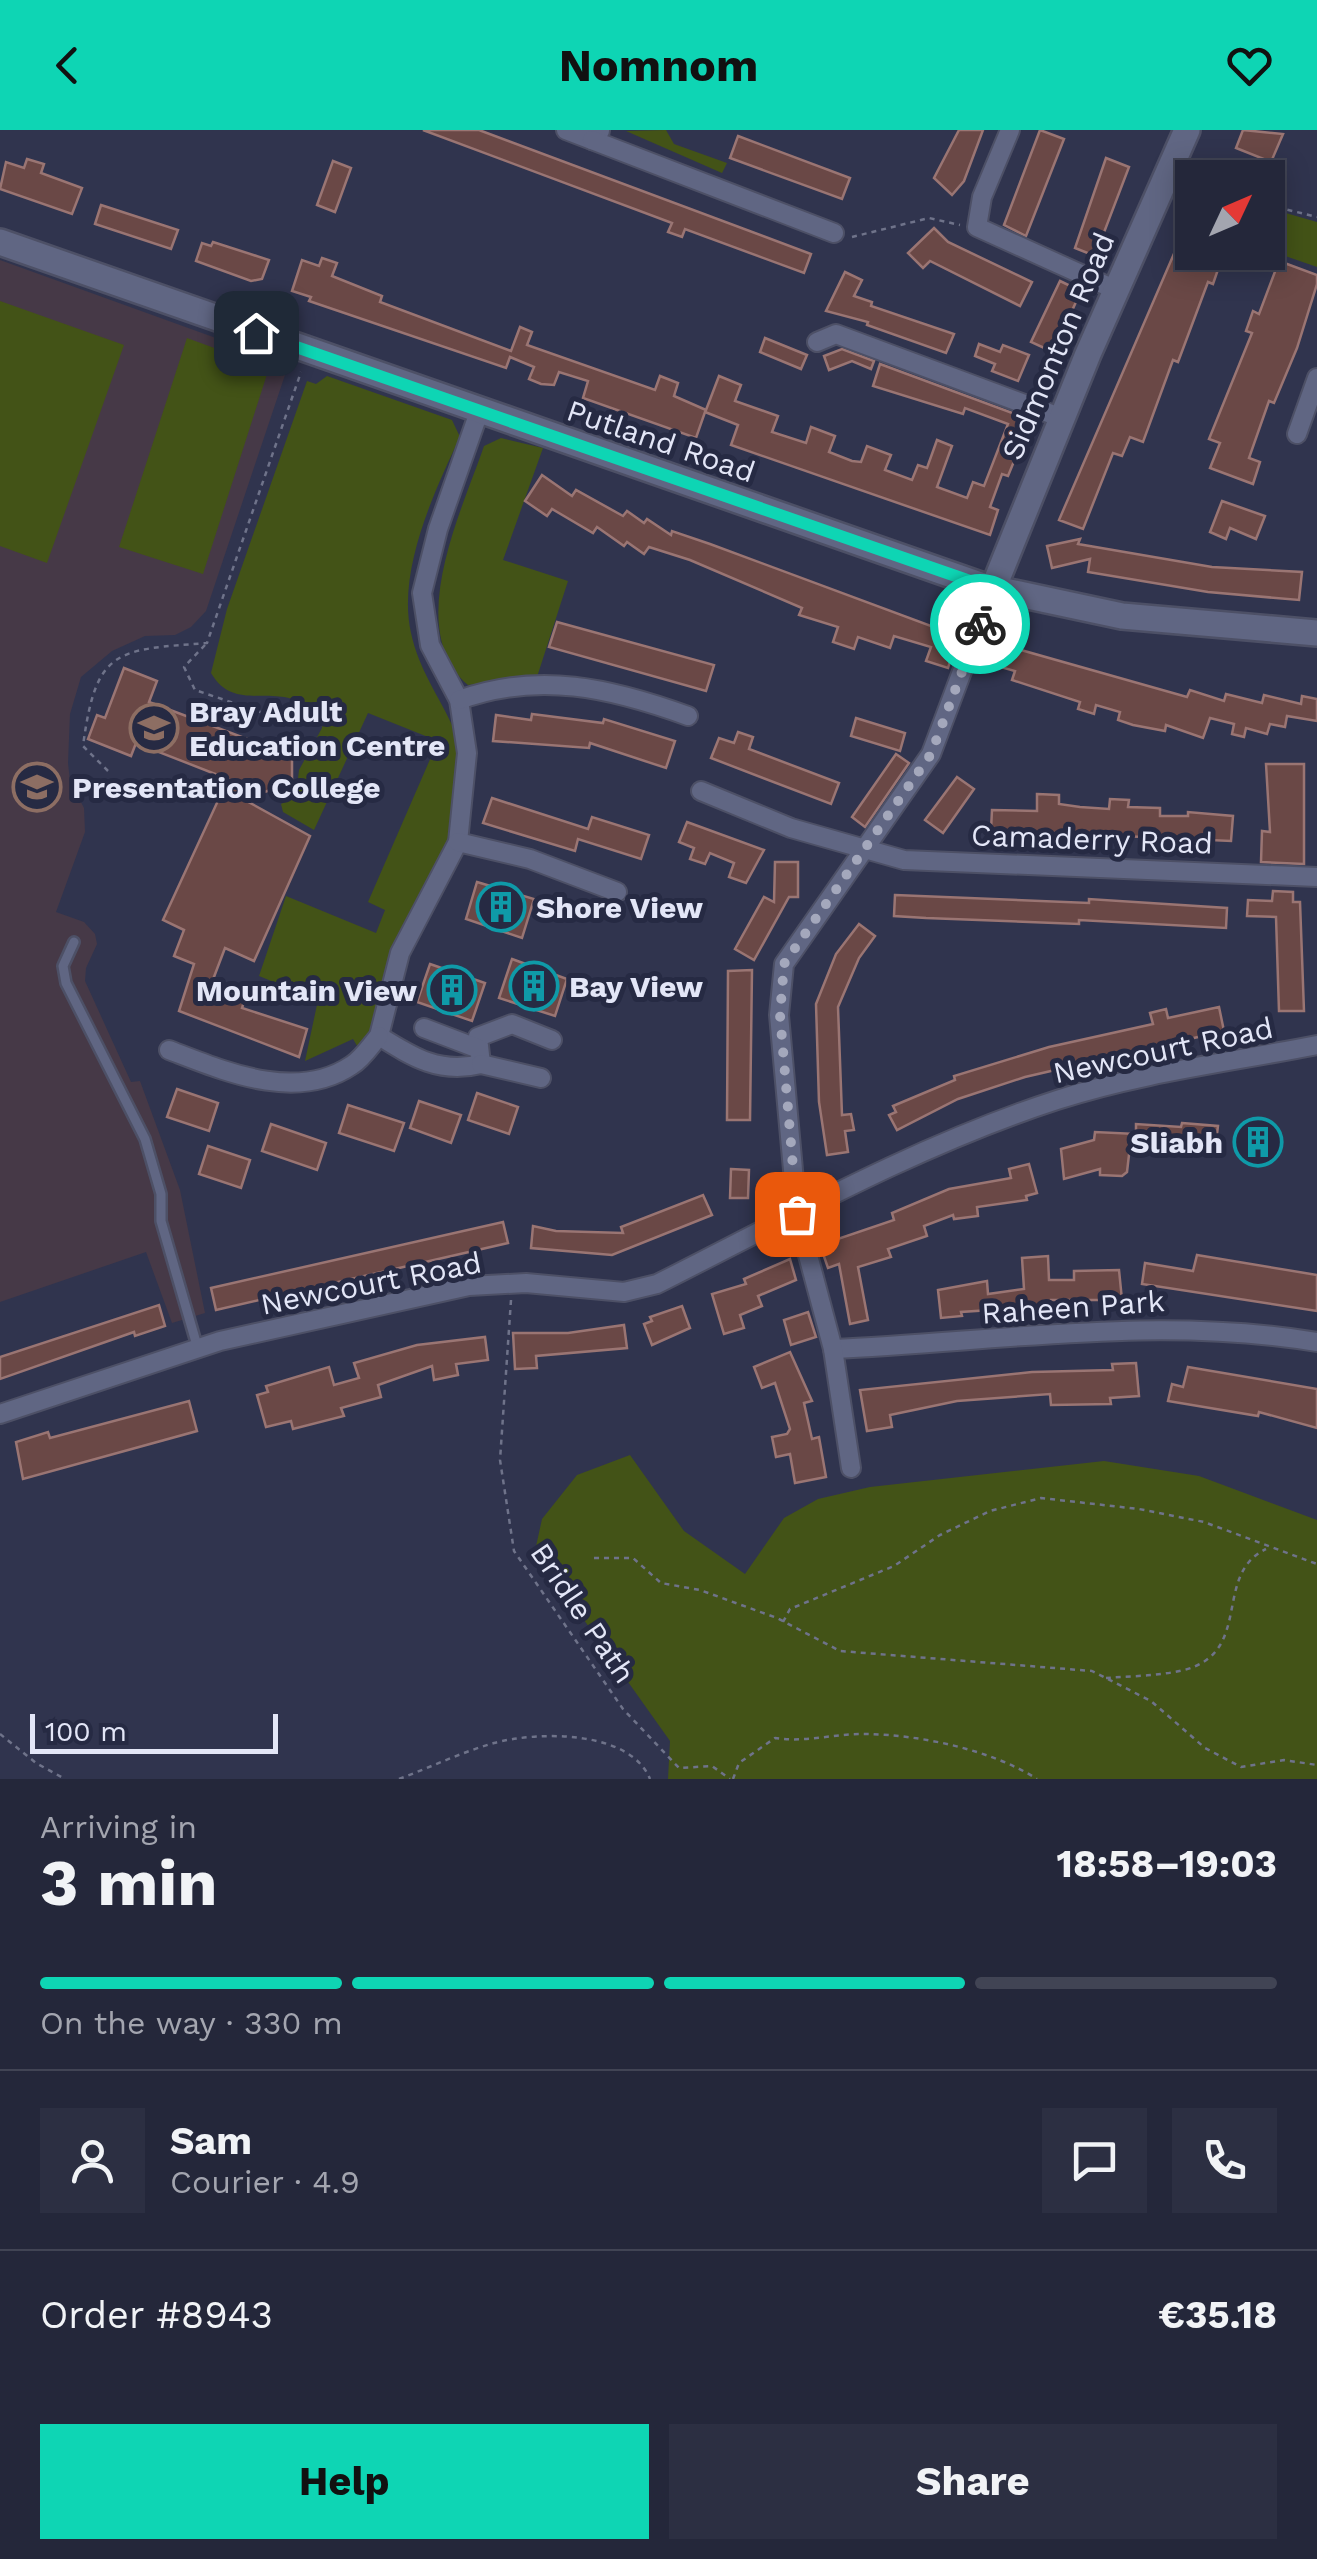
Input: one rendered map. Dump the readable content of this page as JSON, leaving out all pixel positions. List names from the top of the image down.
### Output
{
  "streets": {
    "main road": ["Sidmonton Road", "Putland Road"],
    "street": ["Camaderry Road", "Newcourt Road", "Raheen Park"],
    "path": ["Bridle Path"]
  },
  "crossings": [
    ["Sidmonton Road", "Putland Road"],
    ["Newcourt Road", "Bridle Path"]
  ],
  "places": {
    "school or university": ["Bray Adult Education Centre", "Presentation College"],
    "building": [
      "Shore View",
      "Bay View",
      "Mountain View",
      "Sliabh"
    ]
  },
  "scale_bar": "100 m",
  "north": "top right",
  "page": {
    "header": "Nomnom",
    "scale": "100 m",
    "heading": ["3 min", "Arriving in", "18:58–19:03"],
    "panel": [
      "Sam",
      "Courier · 4.9",
      "Order #8943",
      "€35.18"
    ],
    "bar": "On the way · 330 m",
    "buttons": ["Help", "Share"]
  }
}
